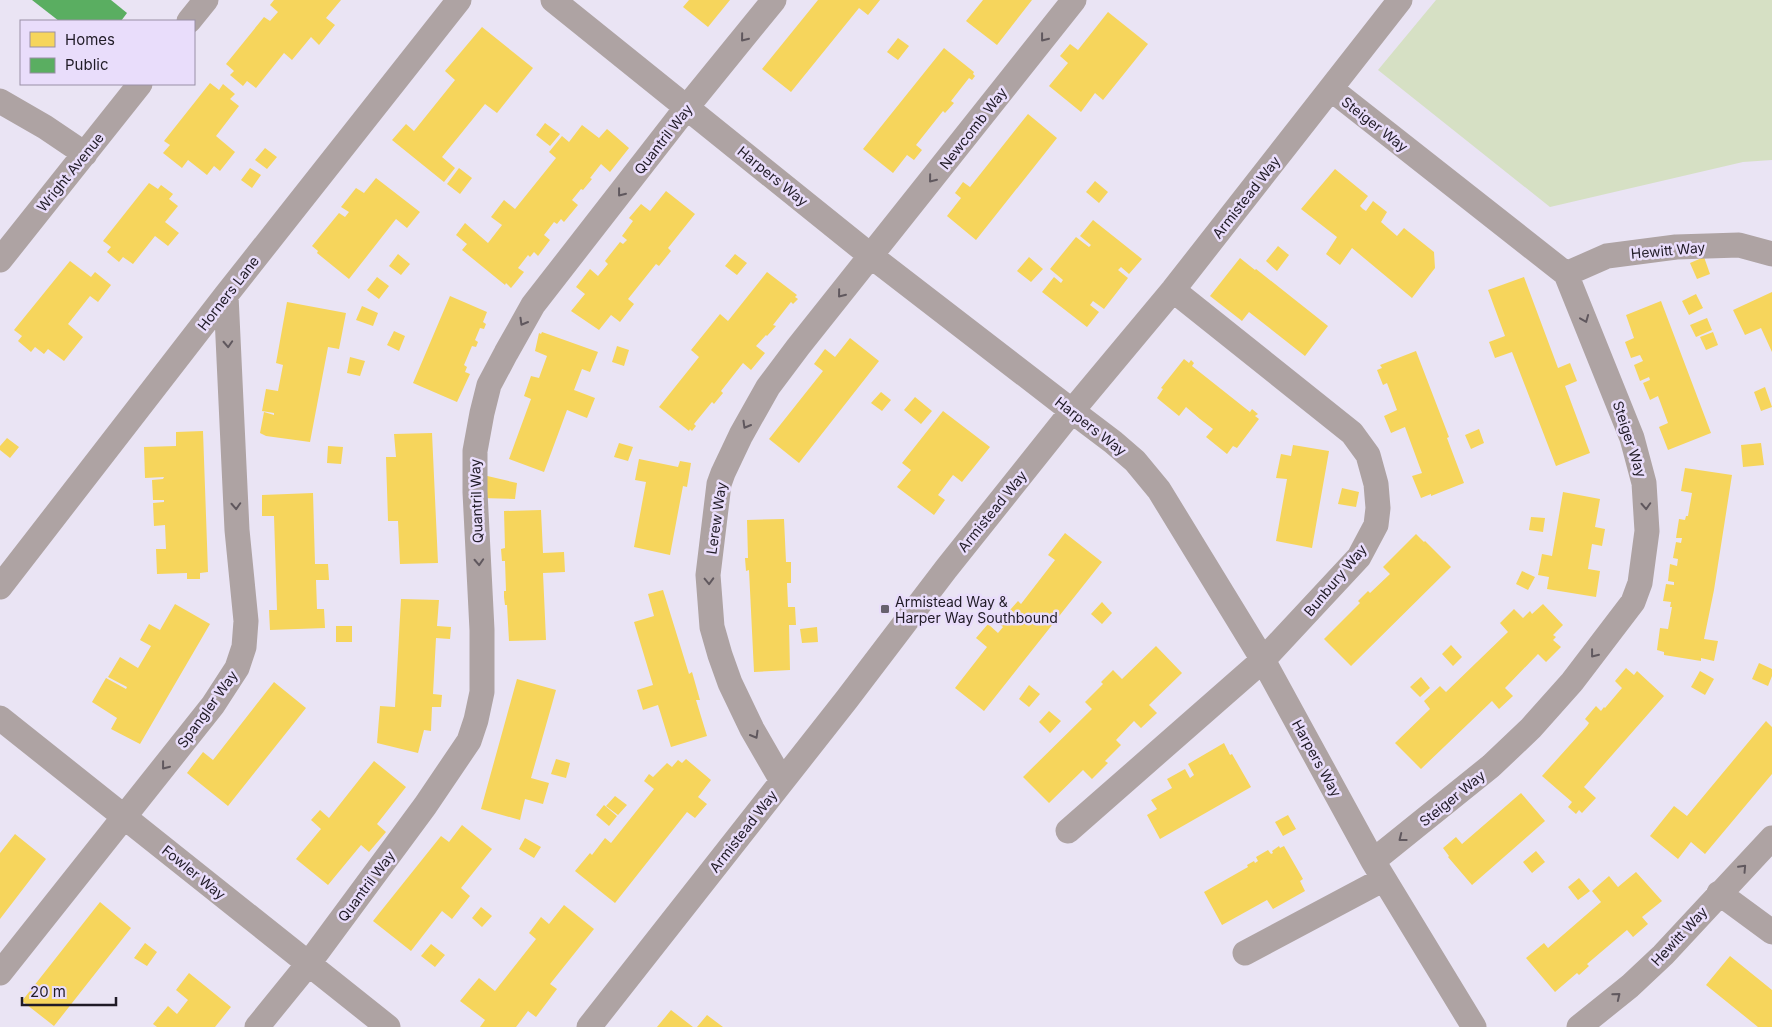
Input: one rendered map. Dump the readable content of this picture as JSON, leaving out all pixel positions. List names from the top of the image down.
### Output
{
  "streets": {
    "street": [
      "Steiger Way",
      "Newcomb Way",
      "Quantril Way",
      "Wright Avenue",
      "Harpers Way",
      "Armistead Way",
      "Hewitt Way",
      "Horners Lane",
      "Lerew Way",
      "Bunbury Way",
      "Spangler Way",
      "Fowler Way"
    ]
  },
  "crossings": [
    ["Steiger Way", "Harpers Way"],
    ["Steiger Way", "Armistead Way"],
    ["Steiger Way", "Hewitt Way"],
    ["Newcomb Way", "Harpers Way"],
    ["Newcomb Way", "Lerew Way"],
    ["Quantril Way", "Harpers Way"],
    ["Quantril Way", "Fowler Way"],
    ["Harpers Way", "Armistead Way"],
    ["Harpers Way", "Lerew Way"],
    ["Harpers Way", "Bunbury Way"],
    ["Armistead Way", "Lerew Way"],
    ["Armistead Way", "Bunbury Way"],
    ["Horners Lane", "Spangler Way"],
    ["Spangler Way", "Fowler Way"]
  ],
  "one_way": [
    "Steiger Way",
    "Newcomb Way",
    "Quantril Way",
    "Hewitt Way",
    "Lerew Way",
    "Spangler Way"
  ],
  "places": {
    "transit": ["Armistead Way & Harper Way Southbound"]
  },
  "legend": ["Homes", "Public"],
  "scale_bar": "20 m"
}
